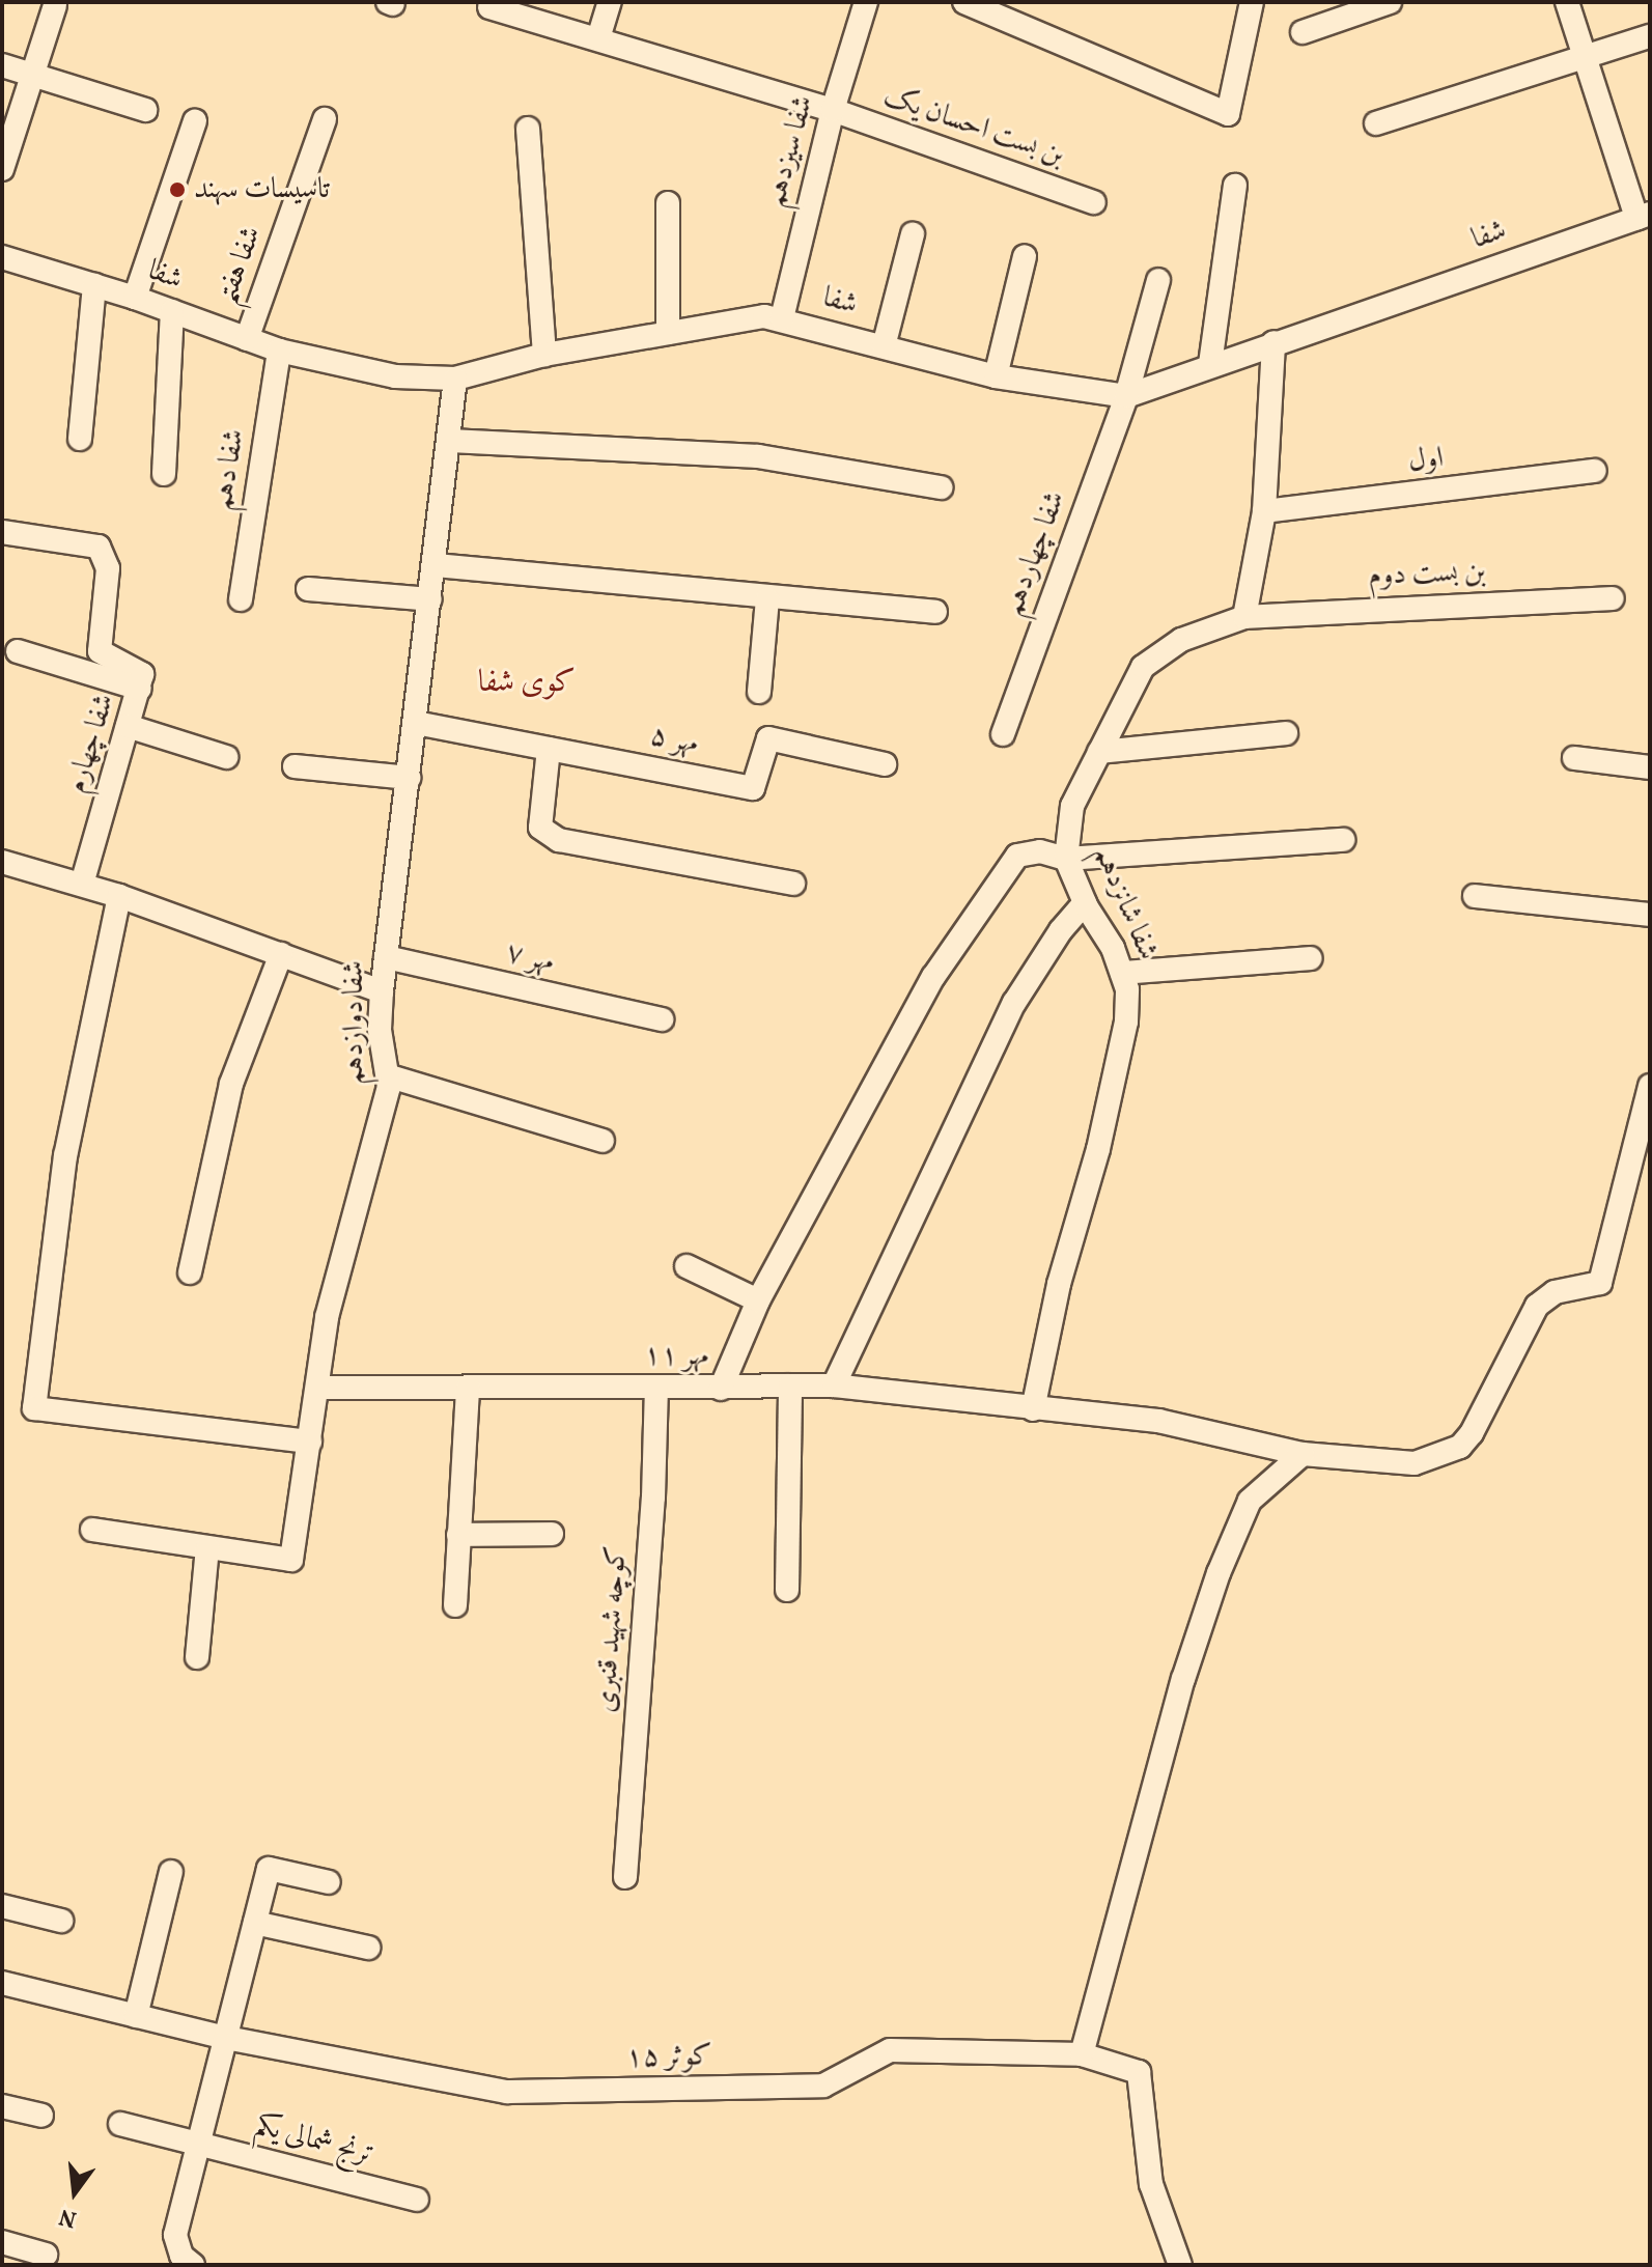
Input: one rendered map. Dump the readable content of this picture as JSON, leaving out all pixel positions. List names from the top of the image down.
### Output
{
  "streets": {
    "street": [
      "بن بست احسان یک",
      "شفا سیزدهم",
      "شفا",
      "شفا هفتم",
      "اول",
      "شفا دهم",
      "شفا چهاردهم",
      "بن بست دوم",
      "مهر ۵",
      "شفا چهارم",
      "شفا شانزدهم",
      "مهر ۷",
      "شفا دوازدهم",
      "مهر ۱۱",
      "کوچه شهید قنبری",
      "کوثر ۱۵",
      "ترنج شمالی یکم"
    ]
  },
  "crossings": [
    ["بن بست احسان یک", "شفا سیزدهم"],
    ["شفا سیزدهم", "شفا"],
    ["شفا", "شفا هفتم"],
    ["شفا", "شفا دهم"],
    ["شفا", "شفا چهاردهم"],
    ["شفا", "شفا دوازدهم"],
    ["بن بست دوم", "شفا شانزدهم"],
    ["مهر ۵", "شفا دوازدهم"],
    ["شفا شانزدهم", "مهر ۱۱"],
    ["مهر ۷", "شفا دوازدهم"],
    ["شفا دوازدهم", "مهر ۱۱"],
    ["مهر ۱۱", "کوچه شهید قنبری"]
  ],
  "districts": ["کوی شفا"],
  "places": ["تاسیسات سهند"],
  "north": "bottom"
}
